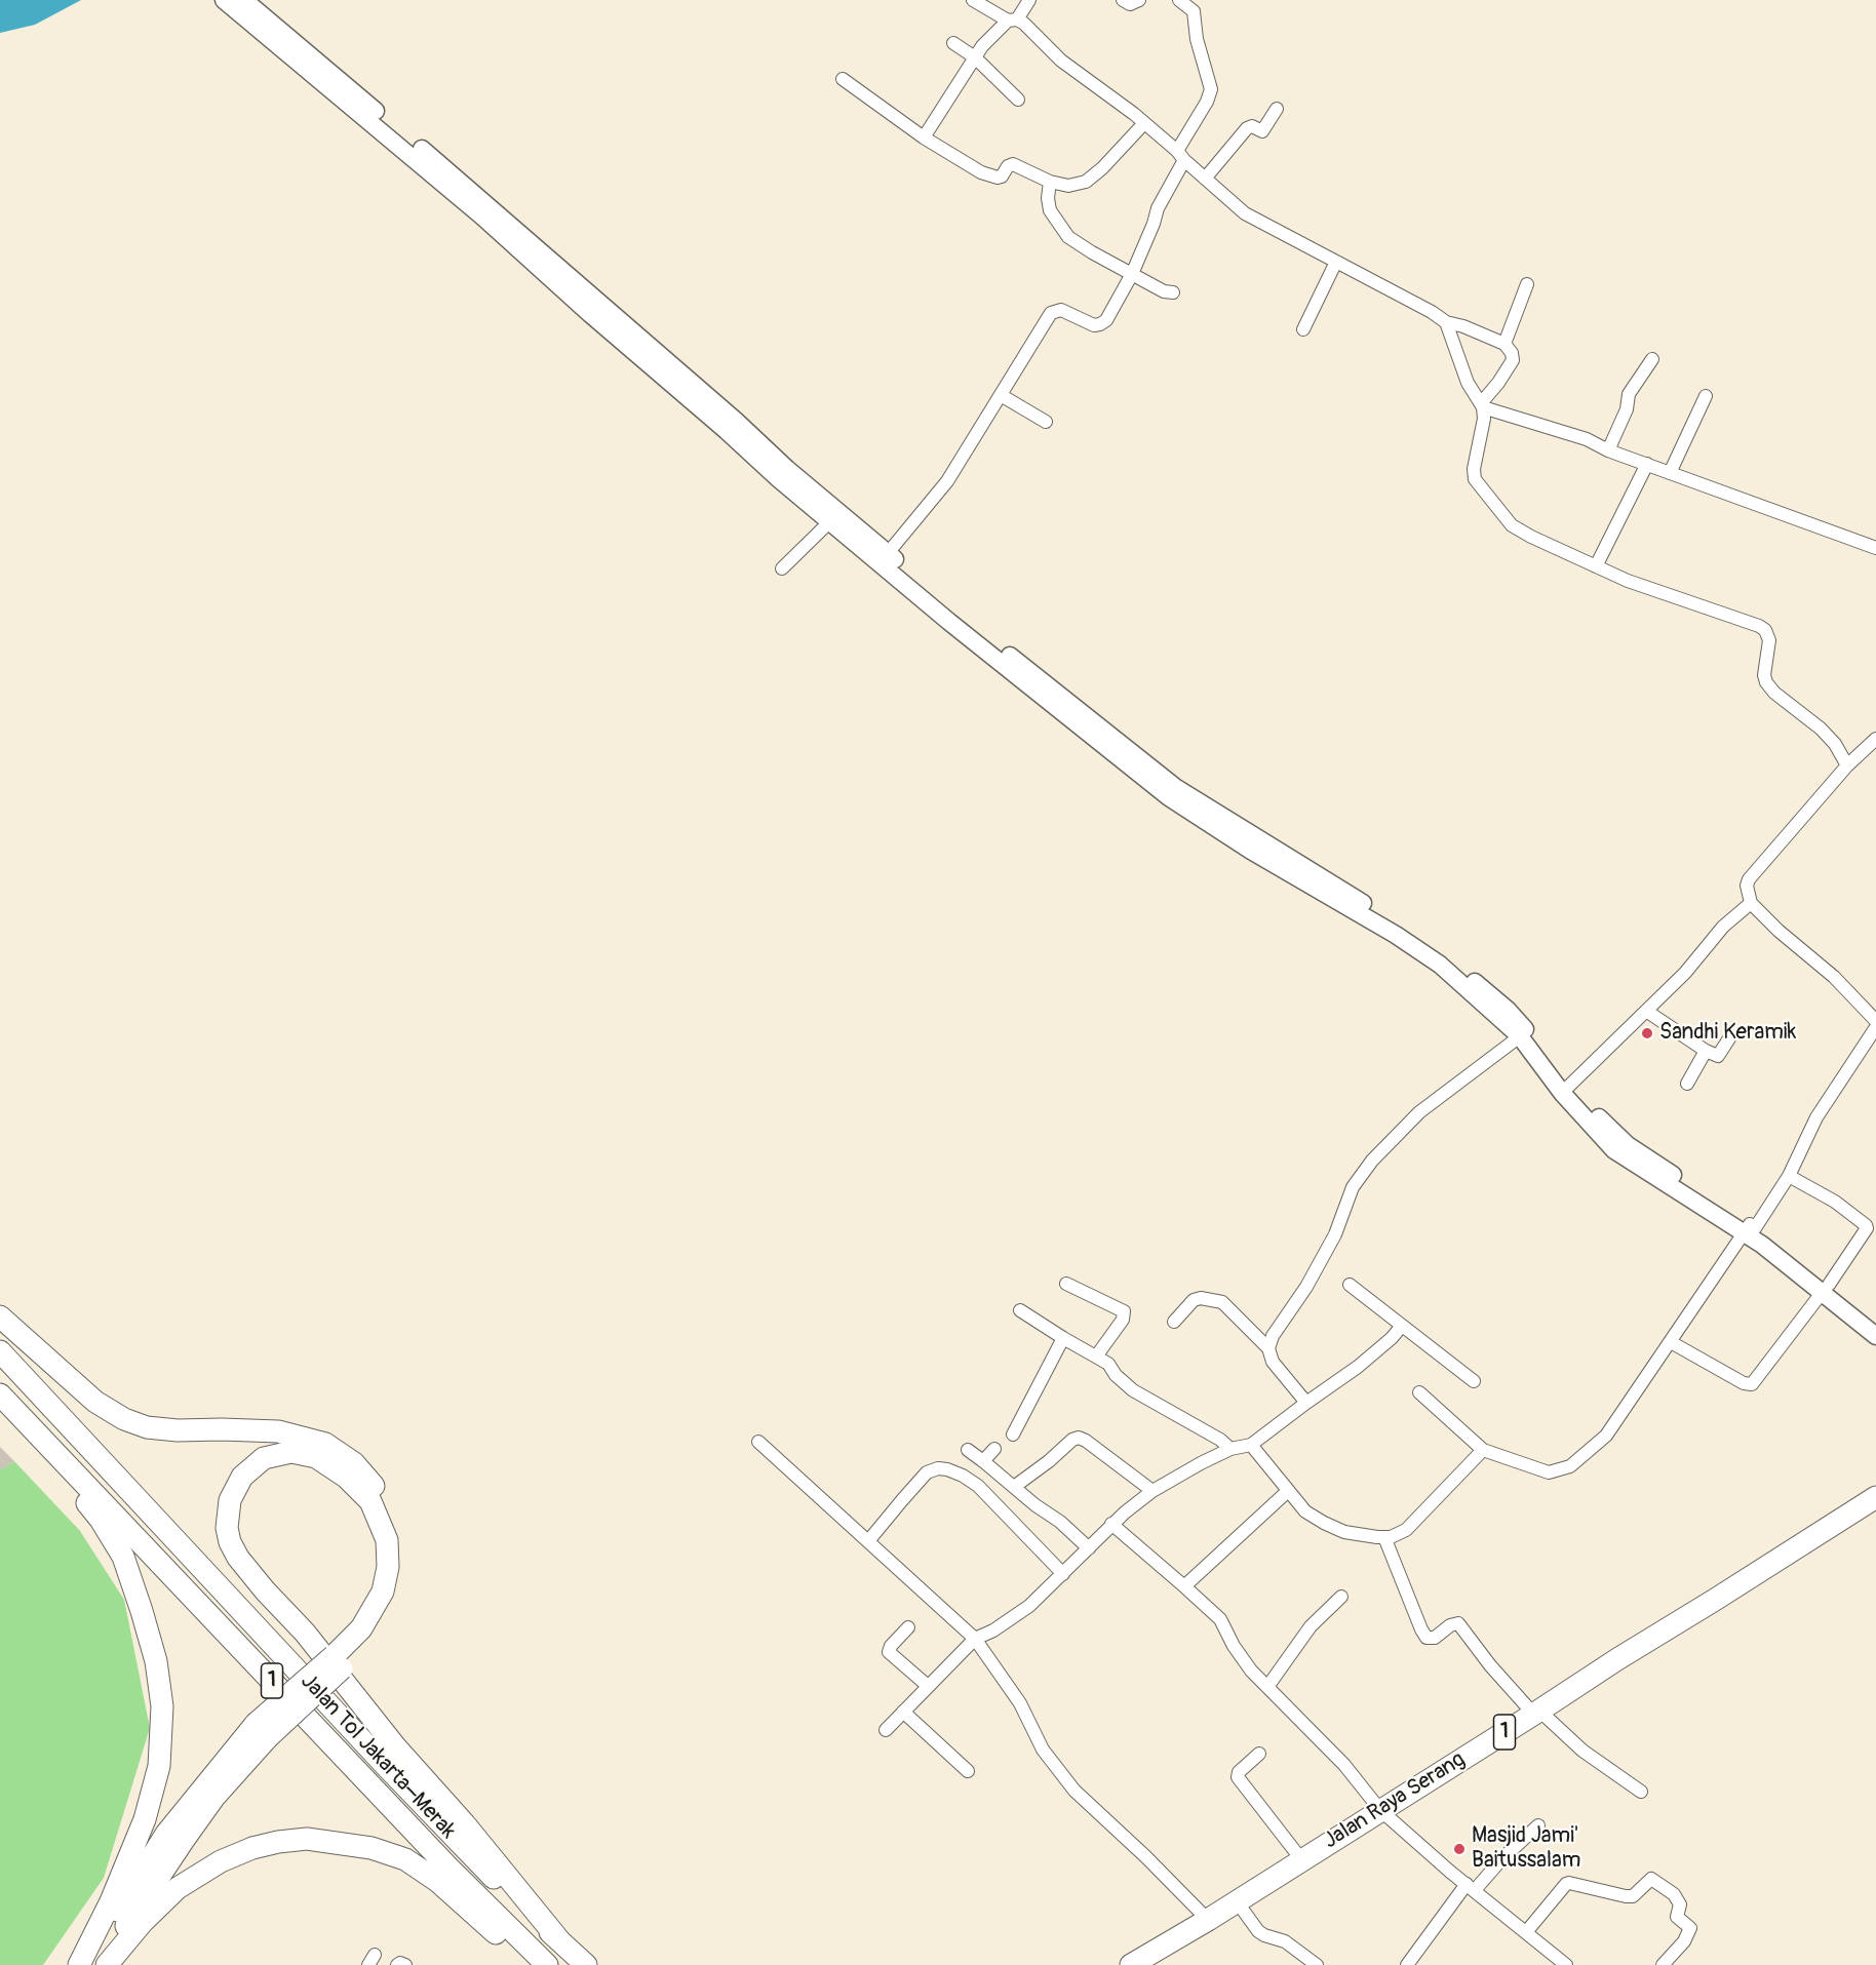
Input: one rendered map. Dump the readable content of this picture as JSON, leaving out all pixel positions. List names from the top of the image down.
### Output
{
  "streets": {
    "highway": ["1", "Jalan Tol Jakarta–Merak", "Jalan Raya Serang"]
  },
  "places": ["Sandhi Keramik", "Masjid Jami' Baitussalam"]
}
